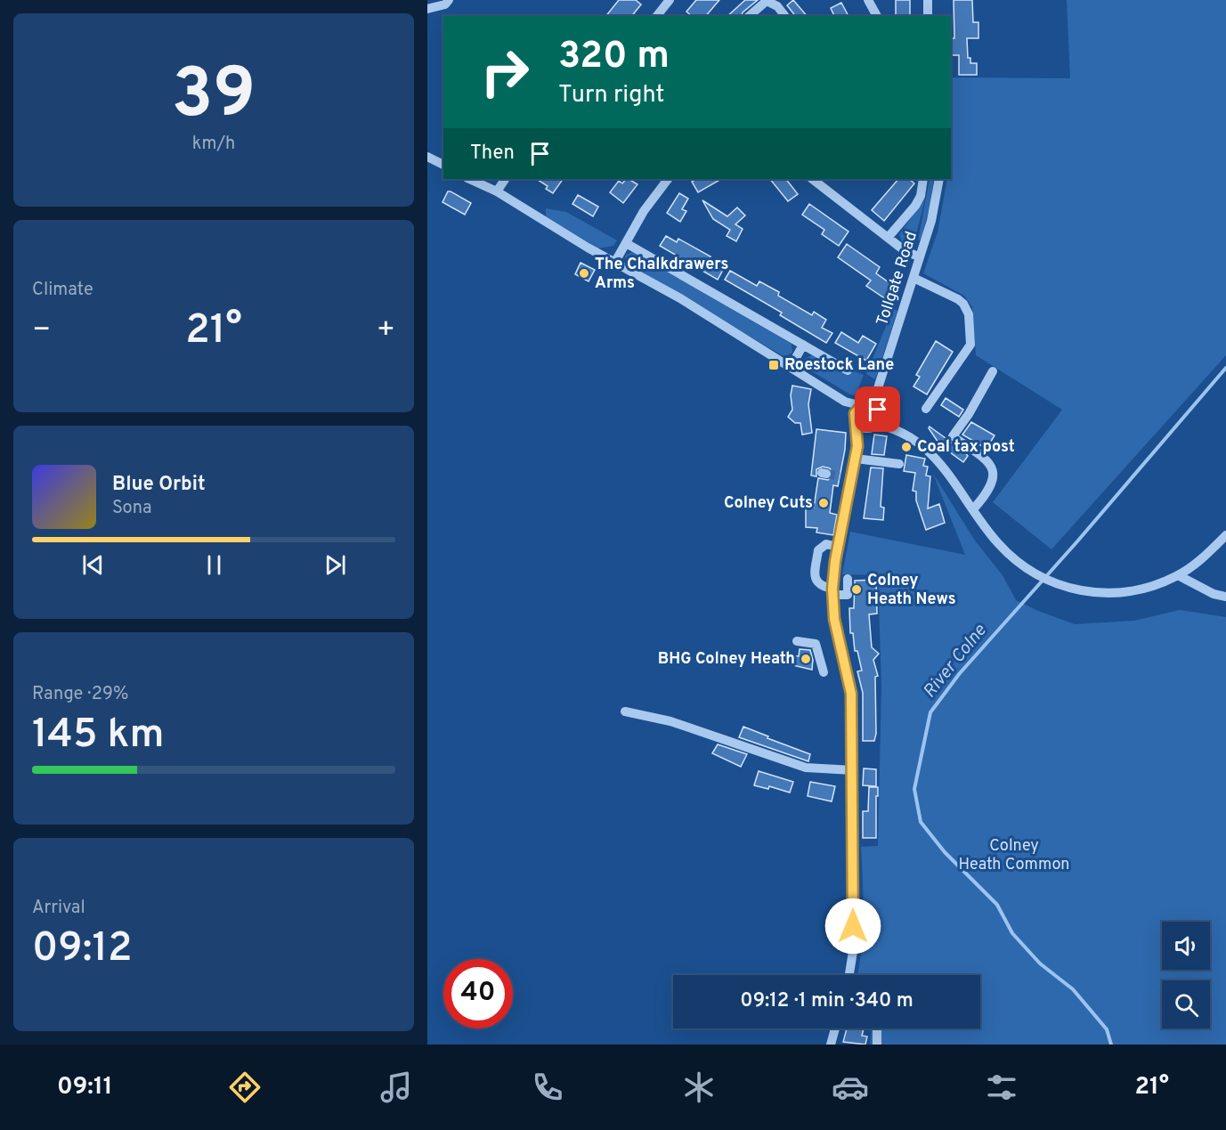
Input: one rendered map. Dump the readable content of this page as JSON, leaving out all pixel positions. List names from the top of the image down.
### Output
{
  "streets": {
    "street": ["Tollgate Road"]
  },
  "water": ["River Colne"],
  "parks": ["Colney Heath Common"],
  "places": {
    "other": [
      "The Chalkdrawers Arms",
      "Coal tax post",
      "Colney Cuts",
      "Colney Heath News",
      "BHG Colney Heath"
    ],
    "transit": ["Roestock Lane"]
  },
  "page": {
    "tile": [
      ["39", "km/h"],
      "Climate",
      ["Range · 29%", "145 km"],
      ["Arrival", "09:12"]
    ],
    "turn": ["320 m", "Turn right"],
    "then": "Then",
    "heat": ["−", "21°", "+"],
    "song": ["Blue Orbit", "Sona"],
    "limit": "40",
    "trip": "09:12 · 1 min · 340 m",
    "tabs": ["09:11", "21°"]
  }
}
